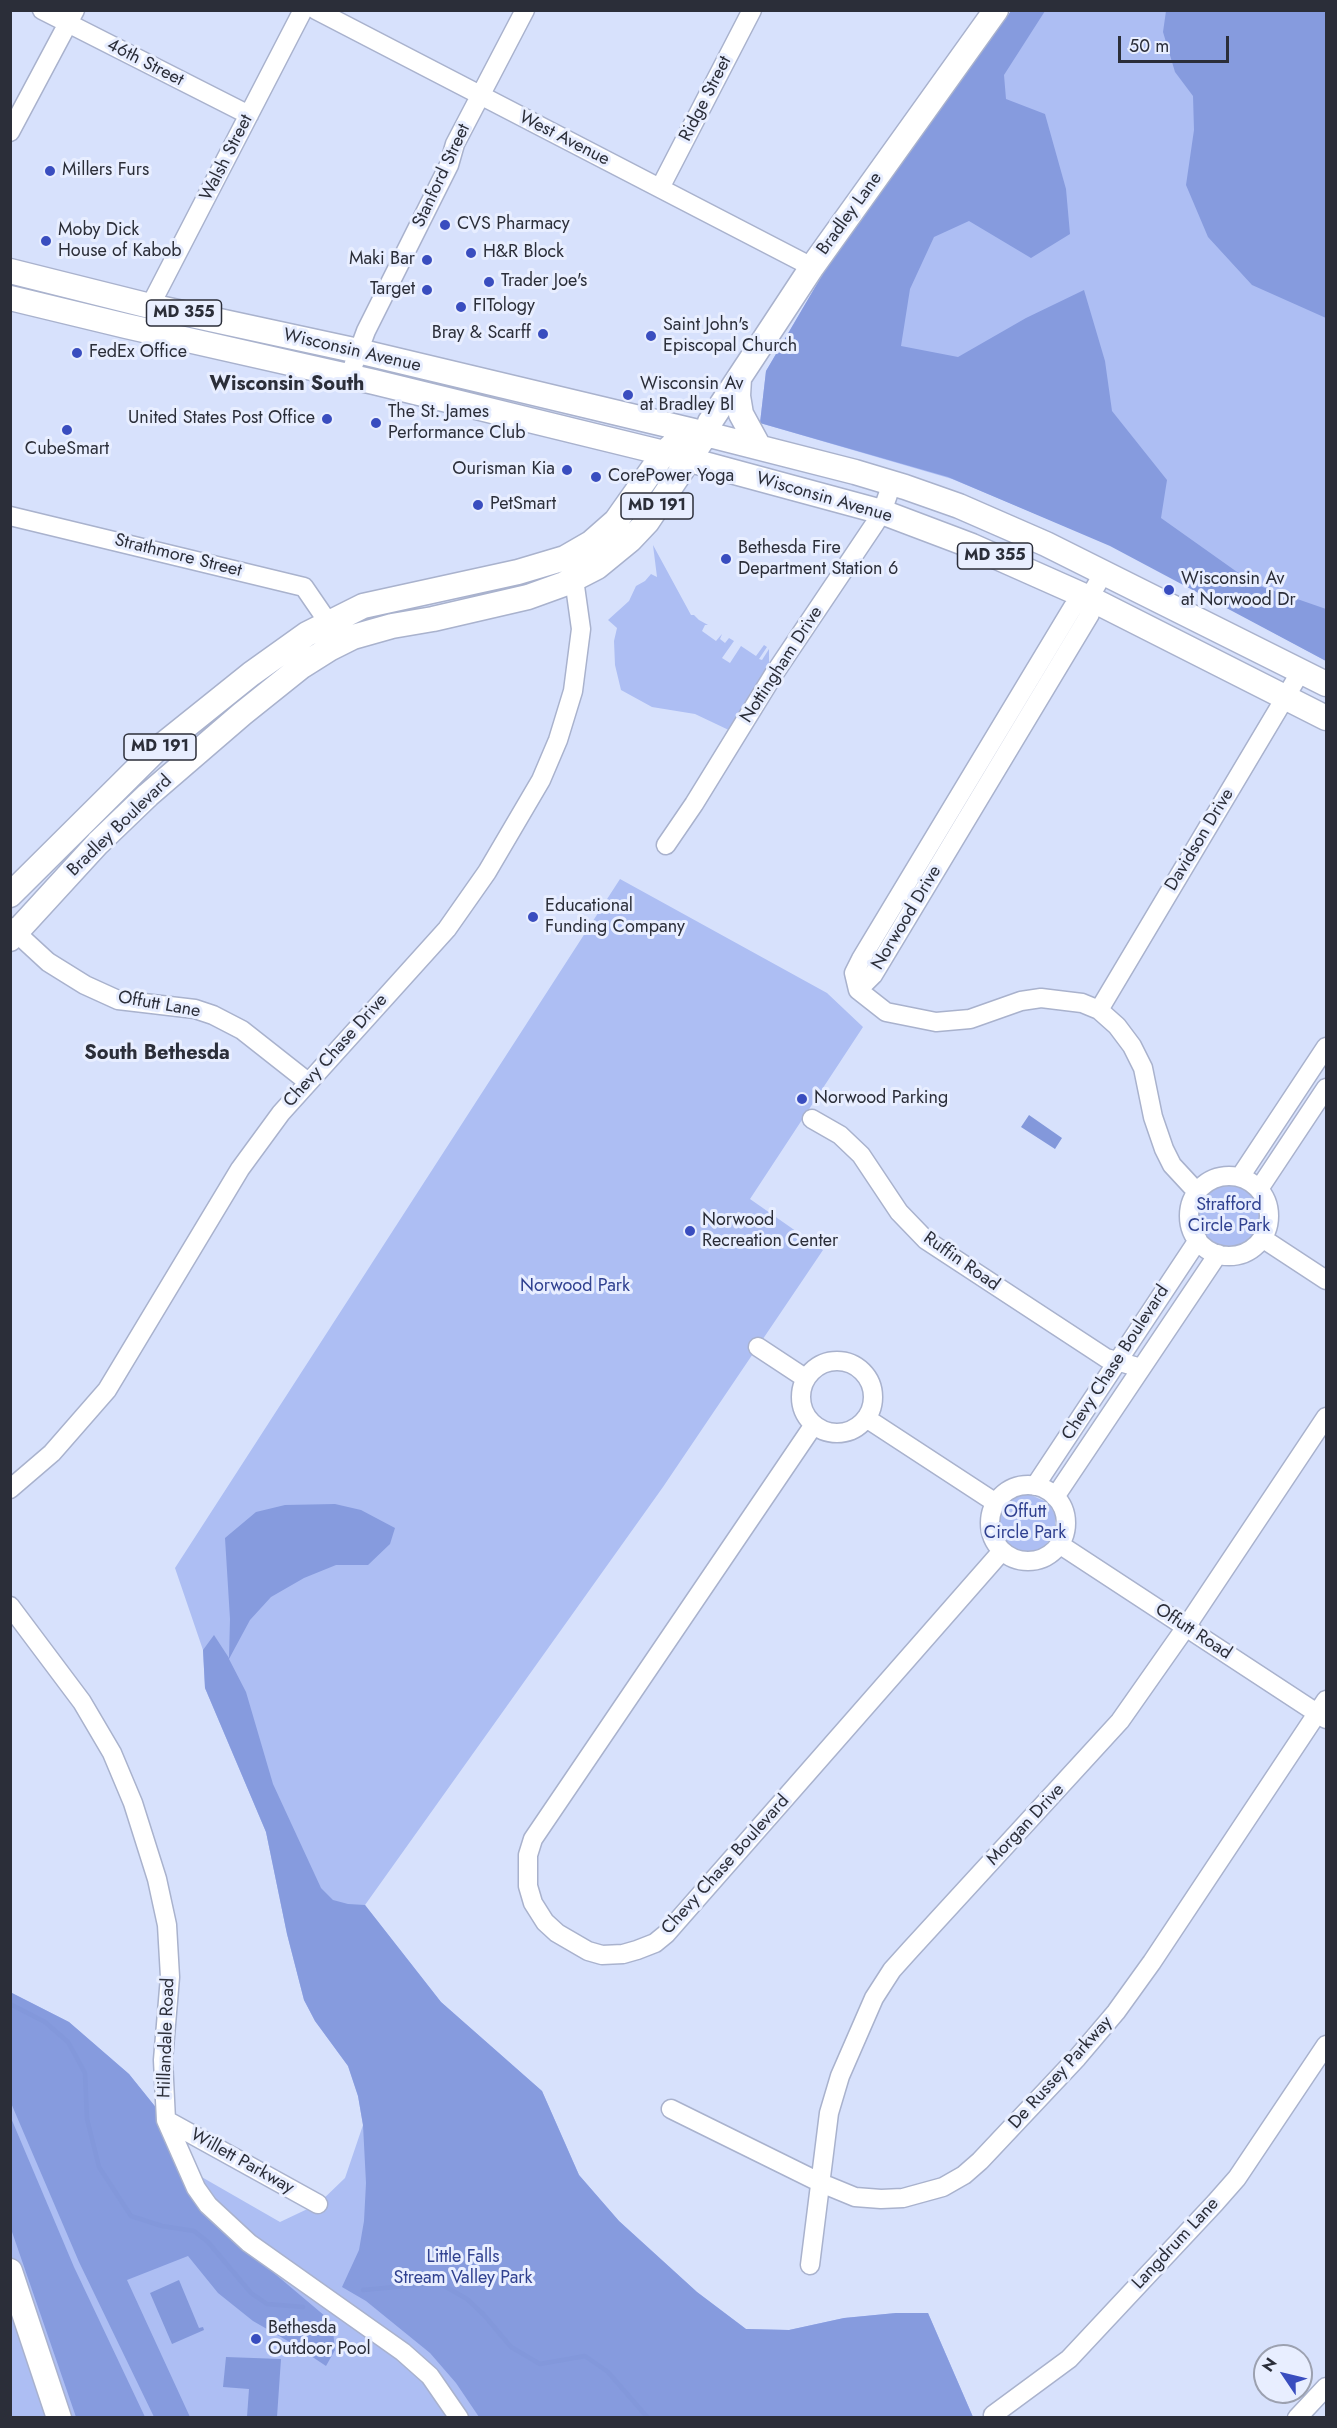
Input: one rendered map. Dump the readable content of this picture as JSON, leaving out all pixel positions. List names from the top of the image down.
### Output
{
  "streets": {
    "main road": [
      "Bradley Lane",
      "MD 355",
      "Wisconsin Avenue",
      "MD 191",
      "Bradley Boulevard"
    ],
    "street": [
      "46th Street",
      "Ridge Street",
      "West Avenue",
      "Walsh Street",
      "Stanford Street",
      "Strathmore Street",
      "Nottingham Drive",
      "Davidson Drive",
      "Norwood Drive",
      "Offutt Lane",
      "Chevy Chase Drive",
      "Ruffin Road",
      "Chevy Chase Boulevard",
      "Offutt Road",
      "Morgan Drive",
      "Hillandale Road",
      "De Russey Parkway",
      "Willett Parkway",
      "Langdrum Lane"
    ]
  },
  "crossings": [
    ["46th Street", "Walsh Street"],
    ["Ridge Street", "West Avenue"],
    ["West Avenue", "Stanford Street"],
    ["West Avenue", "Bradley Lane"],
    ["Walsh Street", "Wisconsin Avenue"],
    ["Stanford Street", "Wisconsin Avenue"],
    ["Bradley Lane", "Wisconsin Avenue"],
    ["Bradley Lane", "Bradley Boulevard"],
    ["Wisconsin Avenue", "Nottingham Drive"],
    ["Wisconsin Avenue", "Bradley Boulevard"],
    ["Wisconsin Avenue", "Davidson Drive"],
    ["Wisconsin Avenue", "Norwood Drive"],
    ["Strathmore Street", "Bradley Boulevard"],
    ["Bradley Boulevard", "Offutt Lane"],
    ["Bradley Boulevard", "Chevy Chase Drive"],
    ["Offutt Lane", "Chevy Chase Drive"],
    ["Ruffin Road", "Chevy Chase Boulevard"],
    ["Chevy Chase Boulevard", "Offutt Road"],
    ["Offutt Road", "Morgan Drive"],
    ["Offutt Road", "De Russey Parkway"],
    ["Morgan Drive", "De Russey Parkway"],
    ["Hillandale Road", "Willett Parkway"]
  ],
  "districts": ["Wisconsin South", "South Bethesda"],
  "parks": [
    "Strafford Circle Park",
    "Norwood Park",
    "Offutt Circle Park",
    "Little Falls Stream Valley Park"
  ],
  "places": [
    "Millers Furs",
    "CVS Pharmacy",
    "Moby Dick House of Kabob",
    "H&R Block",
    "Maki Bar",
    "Trader Joe's",
    "Target",
    "FITology",
    "Bray & Scarff",
    "Saint John's Episcopal Church",
    "FedEx Office",
    "Wisconsin Av at Bradley Bl",
    "United States Post Office",
    "The St. James Performance Club",
    "CubeSmart",
    "Ourisman Kia",
    "CorePower Yoga",
    "PetSmart",
    "Bethesda Fire Department Station 6",
    "Wisconsin Av at Norwood Dr",
    "Educational Funding Company",
    "Norwood Parking",
    "Norwood Recreation Center",
    "Bethesda Outdoor Pool"
  ],
  "scale_bar": "50 m",
  "north": "top left"
}
